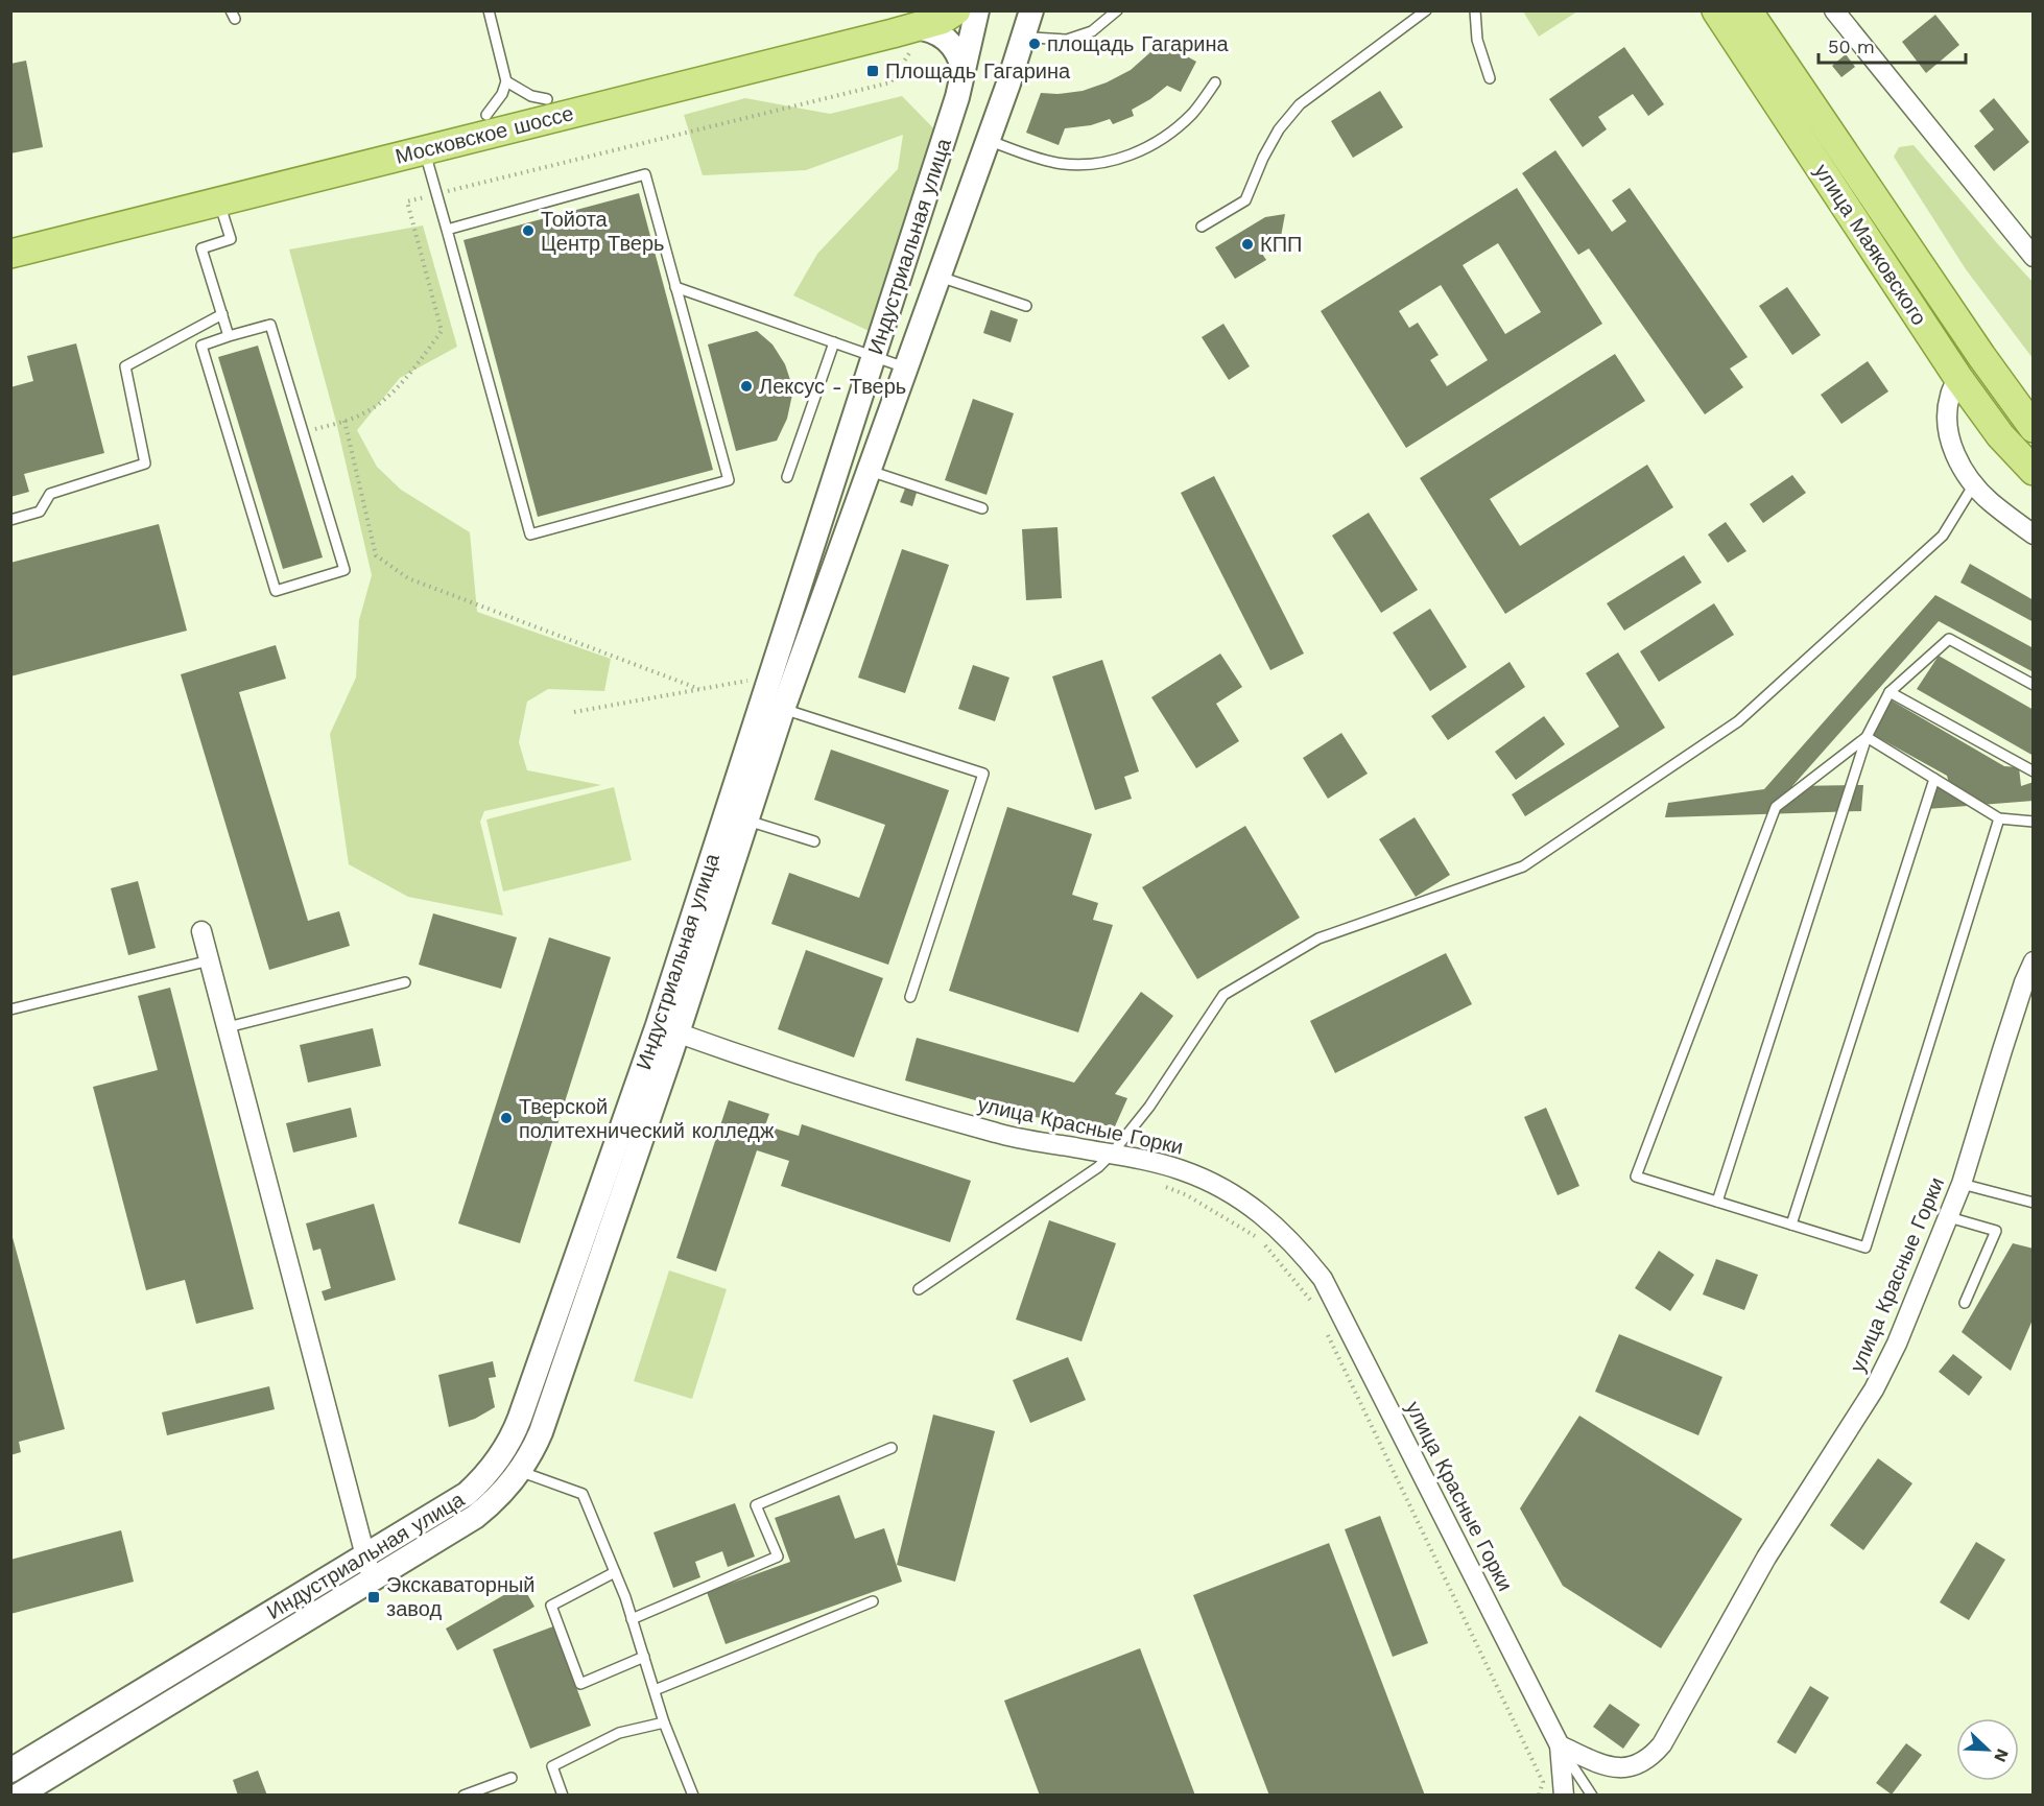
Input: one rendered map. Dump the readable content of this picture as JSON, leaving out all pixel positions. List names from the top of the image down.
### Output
{
  "streets": {
    "main road": ["Московское шоссе", "улица Маяковского"],
    "street": ["Индустриальная улица", "улица Красные Горки"]
  },
  "crossings": [
    ["Индустриальная улица", "улица Красные Горки"]
  ],
  "places": {
    "other": [
      "площадь Гагарина",
      "Тойота Центр Тверь",
      "КПП",
      "Лексус - Тверь",
      "Тверской политехнический колледж"
    ],
    "transit": ["Площадь Гагарина", "Экскаваторный завод"]
  },
  "scale_bar": "50 m",
  "north": "bottom right"
}
